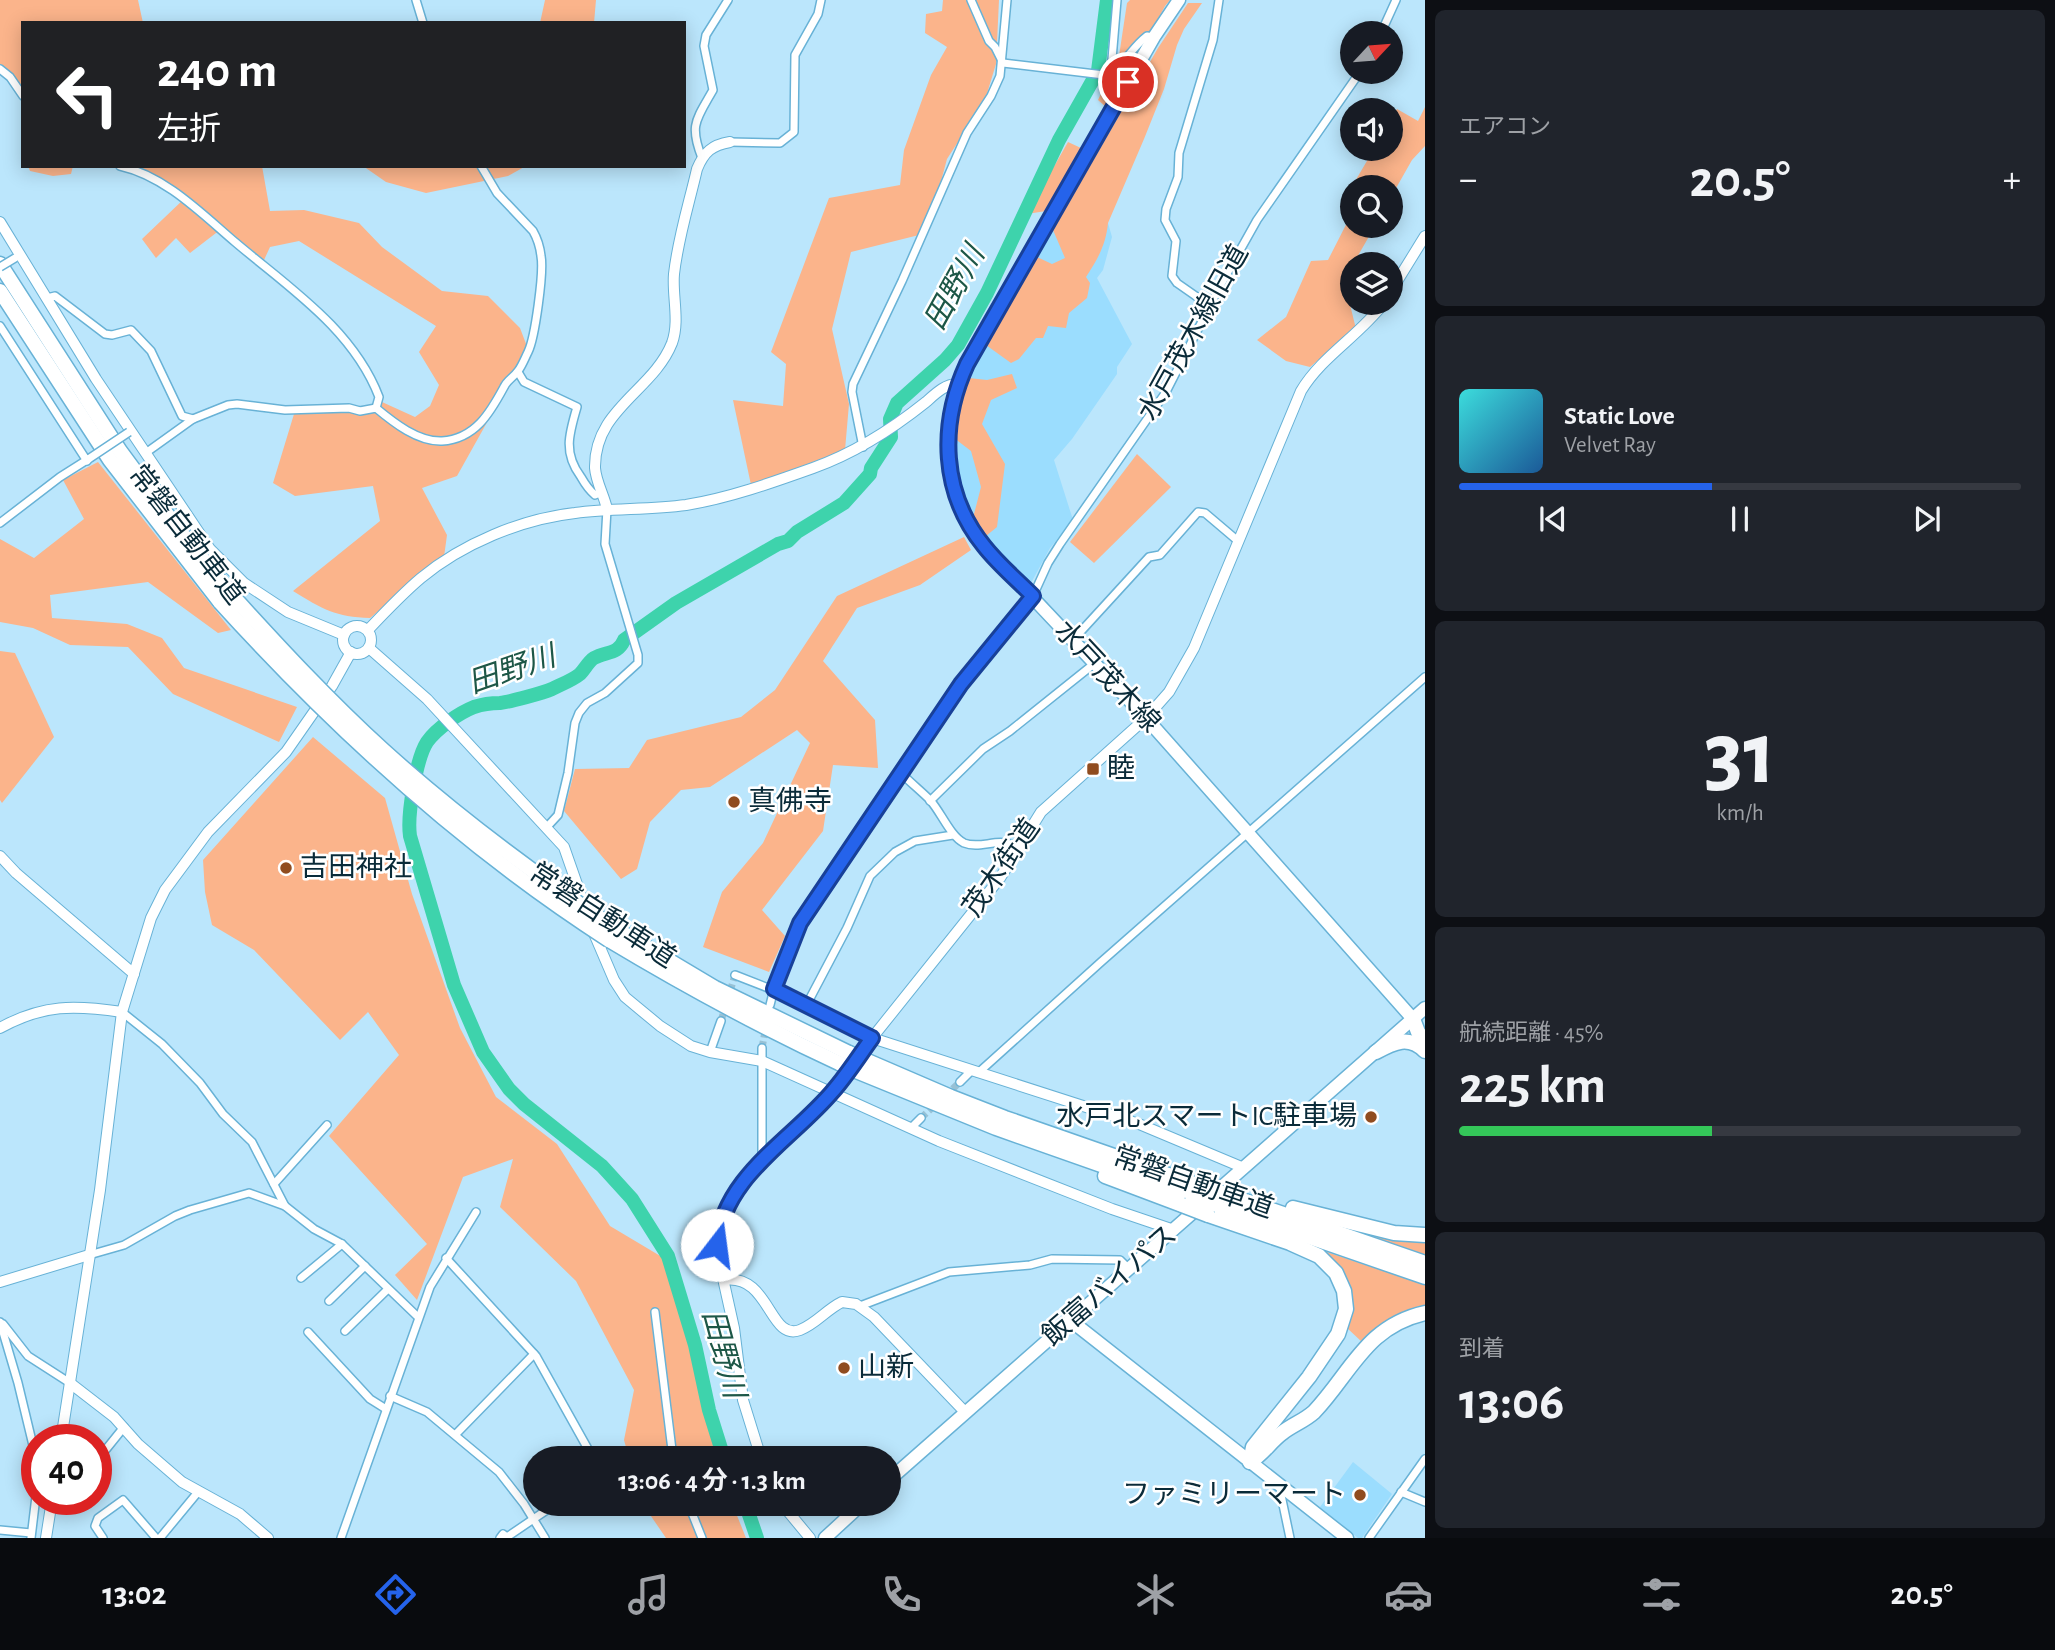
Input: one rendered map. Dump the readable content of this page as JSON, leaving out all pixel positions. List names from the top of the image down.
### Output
{
  "streets": {
    "highway": ["常磐自動車道"],
    "main road": ["水戸茂木線", "飯富バイパス"],
    "street": ["水戸茂木線旧道", "茂木街道"]
  },
  "crossings": [
    ["水戸茂木線旧道", "水戸茂木線"],
    ["水戸茂木線", "茂木街道"],
    ["水戸茂木線", "飯富バイパス"]
  ],
  "water": ["田野川"],
  "places": {
    "transit": ["睦"],
    "other": [
      "真佛寺",
      "吉田神社",
      "水戸北スマートIC駐車場",
      "山新",
      "ファミリーマート"
    ]
  },
  "north": "top right",
  "page": {
    "tile": [
      "エアコン",
      ["31", "km/h"],
      ["航続距離 · 45%", "225 km"],
      ["到着", "13:06"]
    ],
    "turn": ["240 m", "左折"],
    "heat": ["−", "20.5°", "+"],
    "song": ["Static Love", "Velvet Ray"],
    "limit": "40",
    "trip": "13:06 · 4 分 · 1.3 km",
    "tabs": ["13:02", "20.5°"]
  }
}
